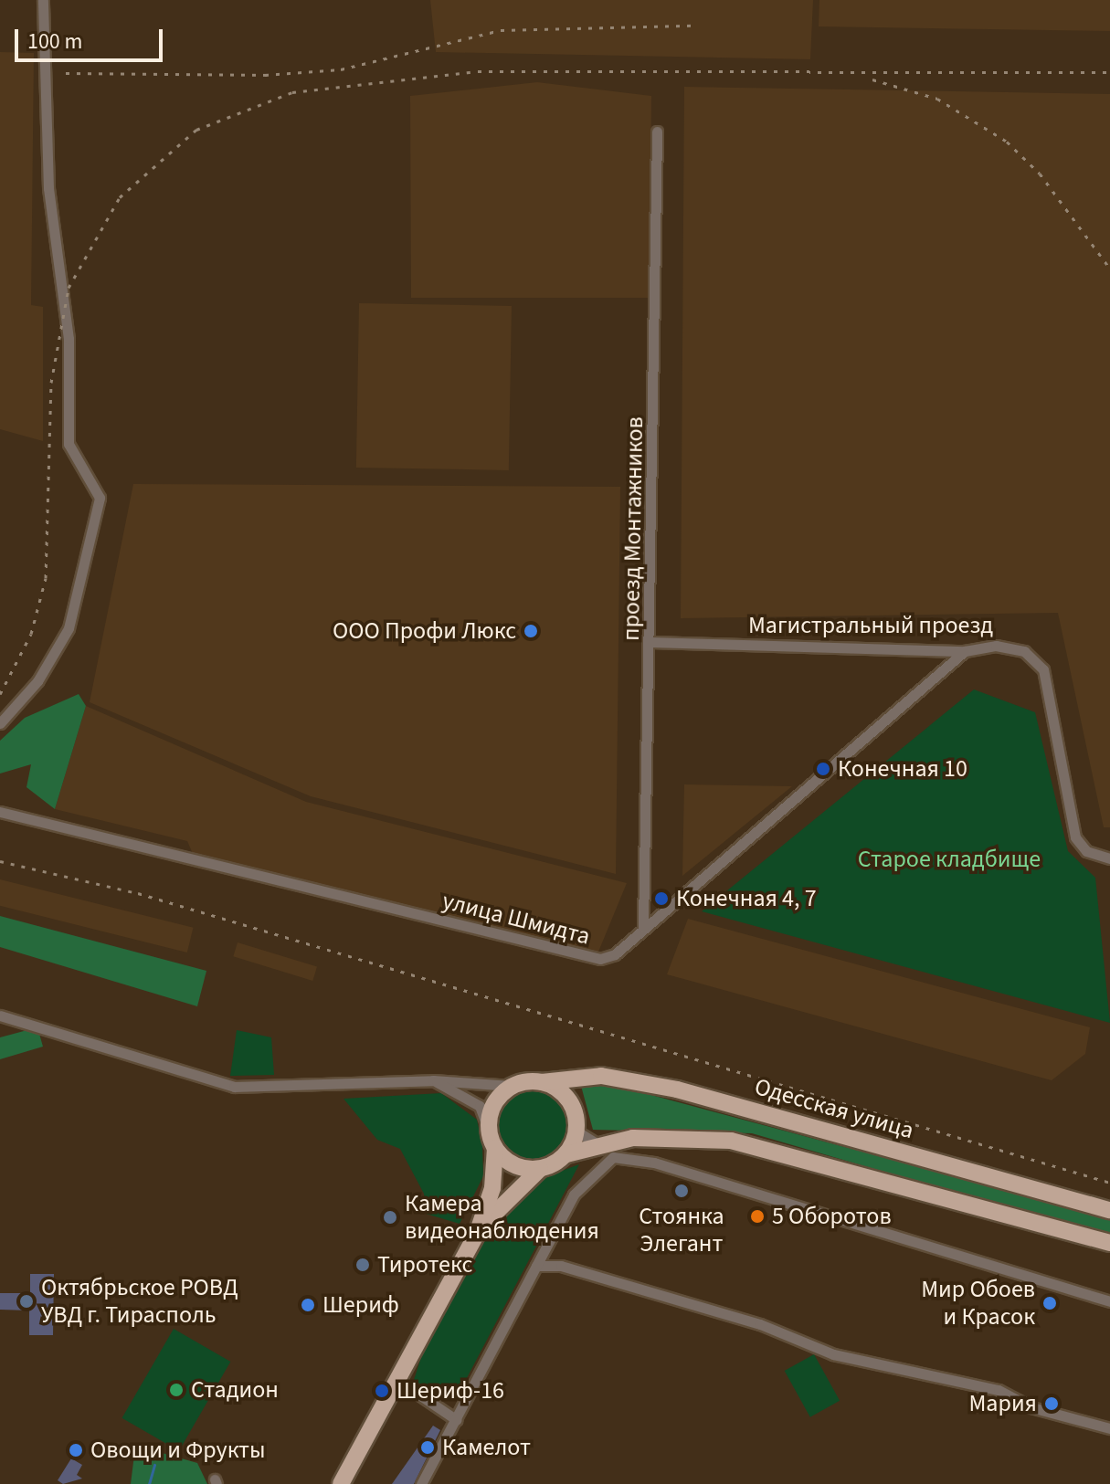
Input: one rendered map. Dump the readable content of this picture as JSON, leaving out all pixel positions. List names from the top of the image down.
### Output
{
  "streets": {
    "main road": ["Одесская улица"],
    "street": ["проезд Монтажников", "Магистральный проезд", "улица Шмидта"]
  },
  "crossings": [
    ["проезд Монтажников", "Магистральный проезд"],
    ["проезд Монтажников", "улица Шмидта"],
    ["Магистральный проезд", "улица Шмидта"]
  ],
  "parks": ["Старое кладбище"],
  "places": [
    "ООО Профи Люкс",
    "Конечная 10",
    "Конечная 4, 7",
    "Стоянка Элегант",
    "5 Оборотов",
    "Камера видеонаблюдения",
    "Тиротекс",
    "Октябрьское РОВД УВД г. Тирасполь",
    "Мир Обоев и Красок",
    "Шериф",
    "Стадион",
    "Шериф-16",
    "Мария",
    "Камелот",
    "Овощи и Фрукты"
  ],
  "scale_bar": "100 m"
}
